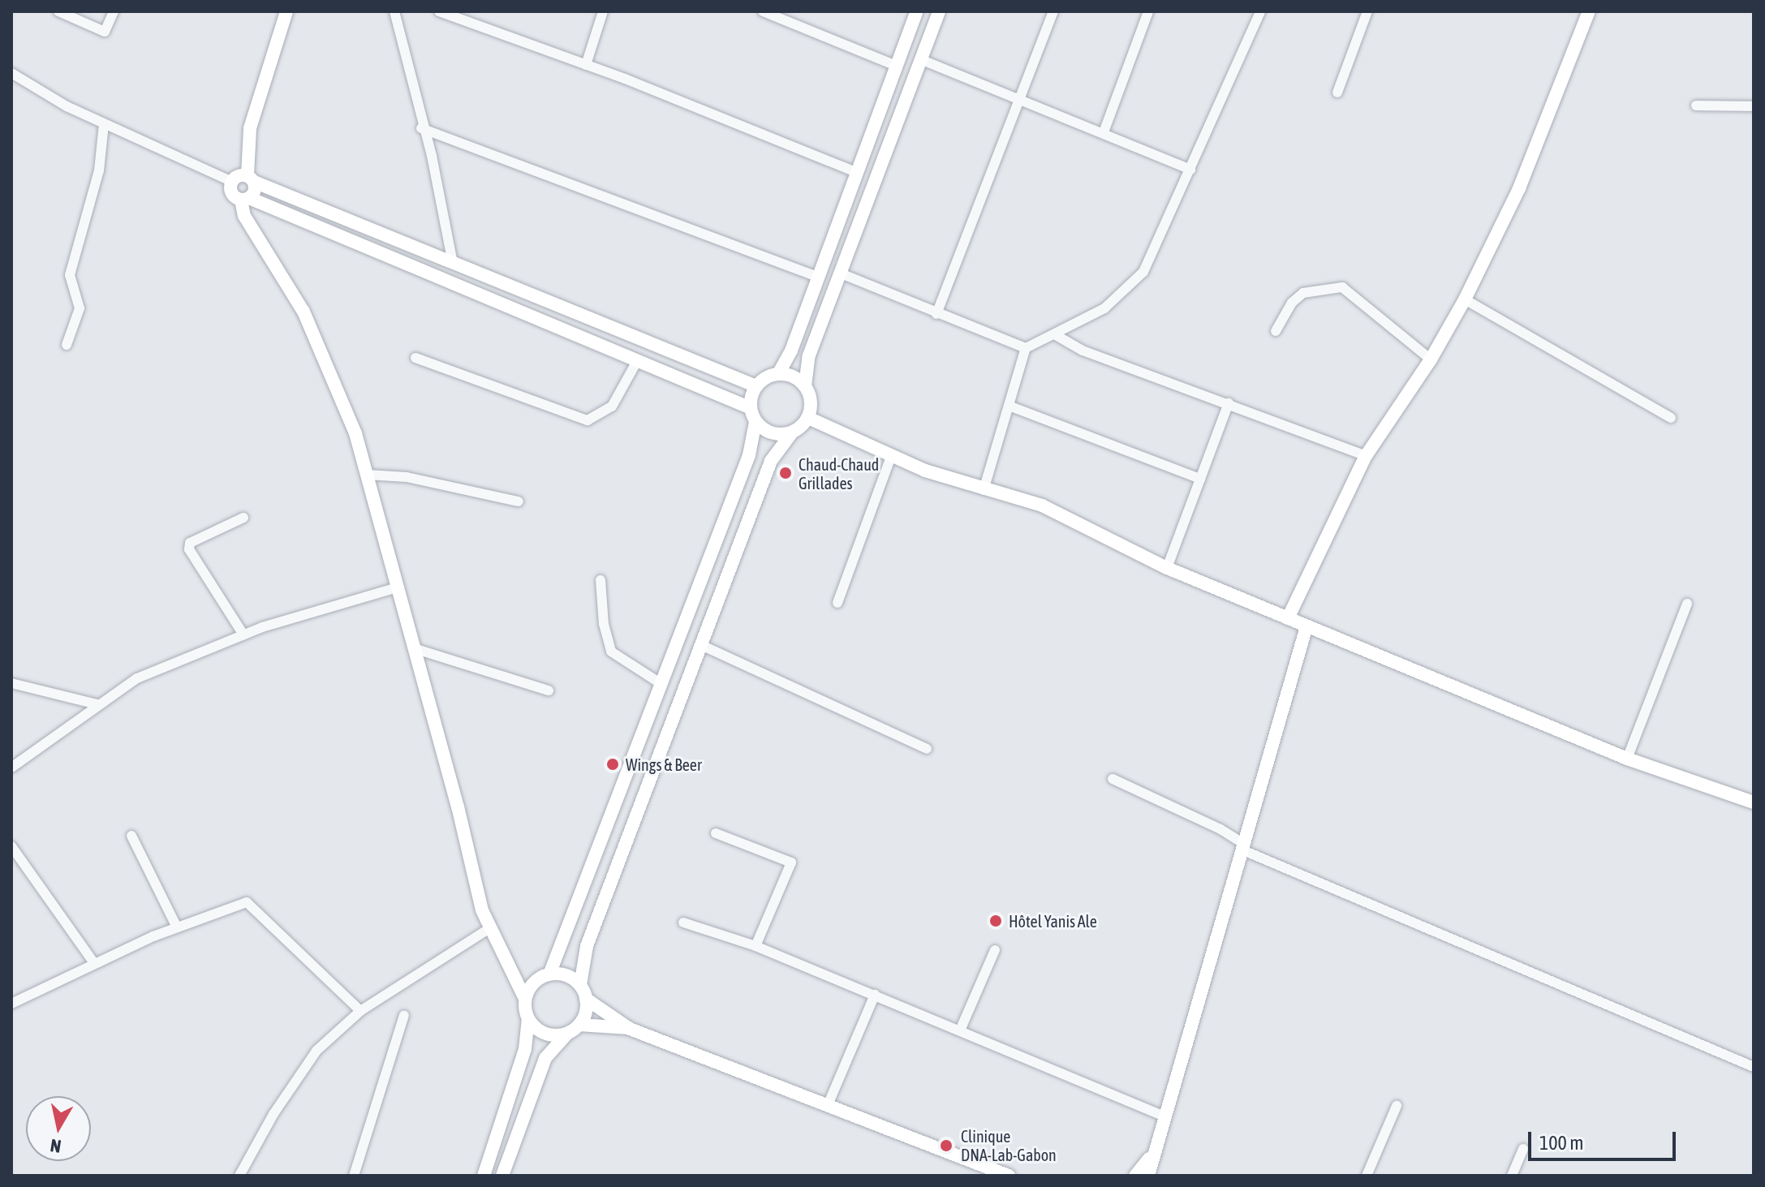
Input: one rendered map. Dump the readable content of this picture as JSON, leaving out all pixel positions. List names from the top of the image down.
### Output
{
  "places": [
    "Chaud-Chaud Grillades",
    "Wings & Beer",
    "Hôtel Yanis Ale",
    "Clinique DNA-Lab-Gabon"
  ],
  "scale_bar": "100 m",
  "north": "bottom"
}
